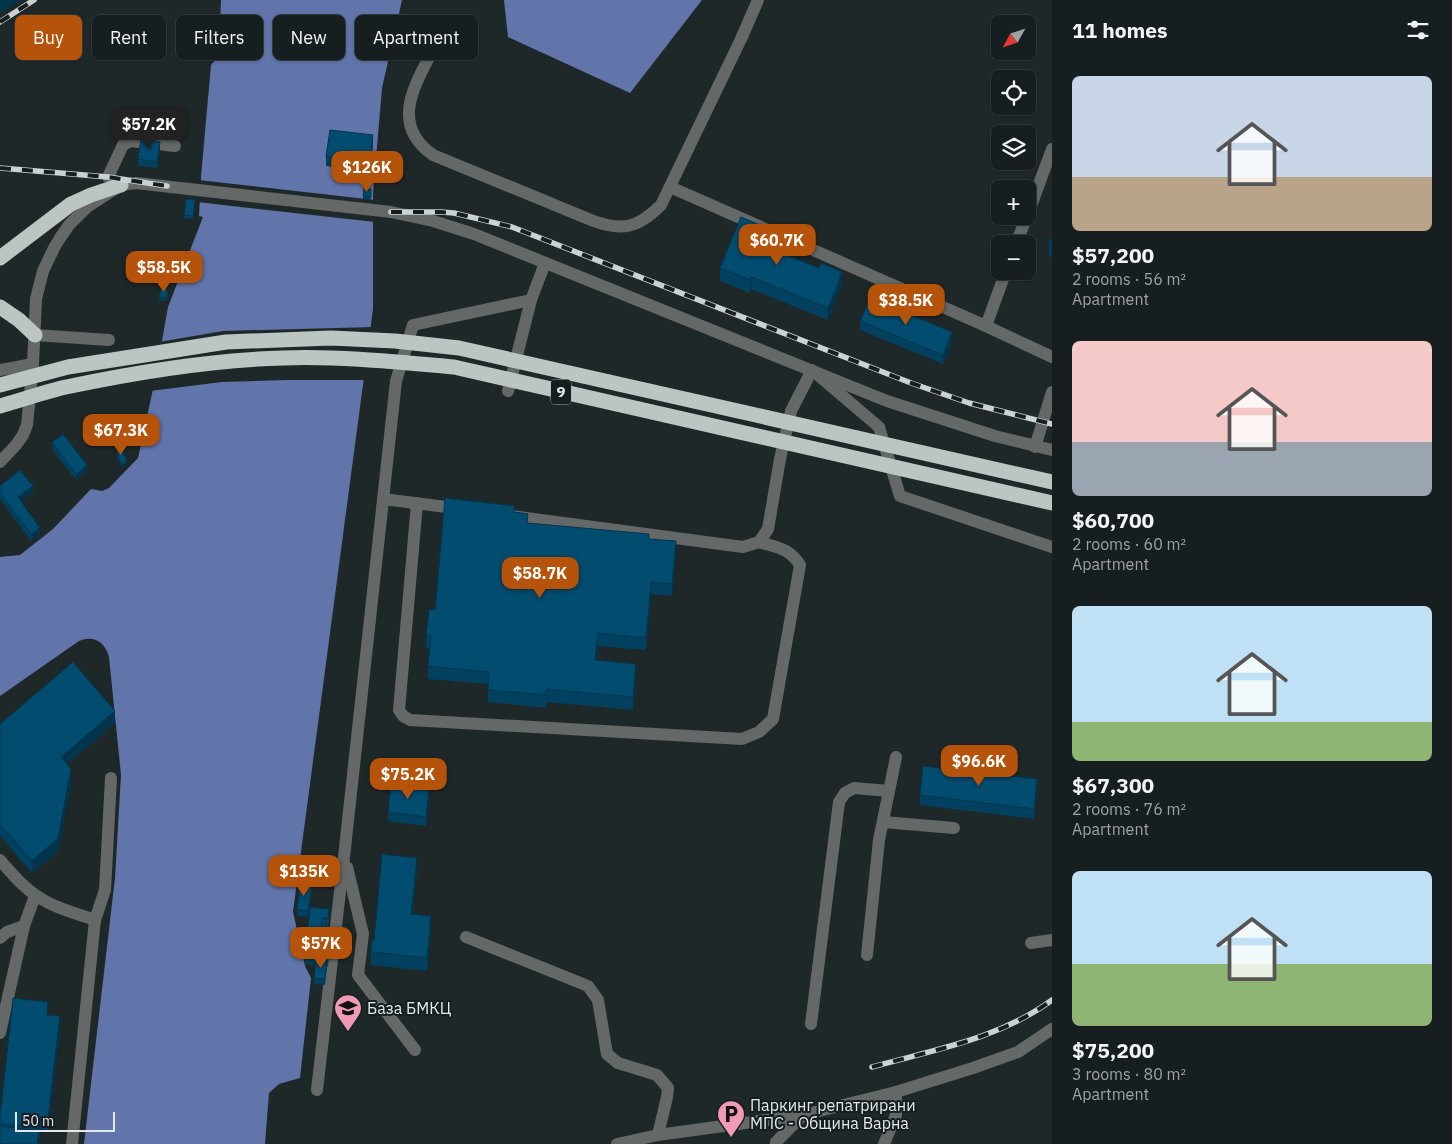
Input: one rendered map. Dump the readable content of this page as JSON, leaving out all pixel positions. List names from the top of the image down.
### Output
{
  "streets": {
    "highway": ["9"]
  },
  "places": {
    "school or university": ["База БМКЦ"],
    "parking": ["Паркинг репатрирани МПС - Община Варна"]
  },
  "scale_bar": "50 m",
  "north": "bottom left",
  "page": {
    "heading": "11 homes",
    "map_buttons": ["+", "−"],
    "chip": [
      "Buy",
      "Rent",
      "Filters",
      "New",
      "Apartment"
    ],
    "list": [
      {
        "name": "$57,200",
        "note": "2 rooms · 56 m² · Apartment"
      },
      {
        "name": "$60,700",
        "note": "2 rooms · 60 m² · Apartment"
      },
      {
        "name": "$67,300",
        "note": "2 rooms · 76 m² · Apartment"
      },
      {
        "name": "$75,200",
        "note": "3 rooms · 80 m² · Apartment"
      }
    ],
    "price": [
      "$57.2K",
      "$126K",
      "$60.7K",
      "$58.5K",
      "$38.5K",
      "$67.3K",
      "$58.7K",
      "$96.6K",
      "$75.2K",
      "$135K",
      "$57K"
    ],
    "scale": "50 m"
  }
}
